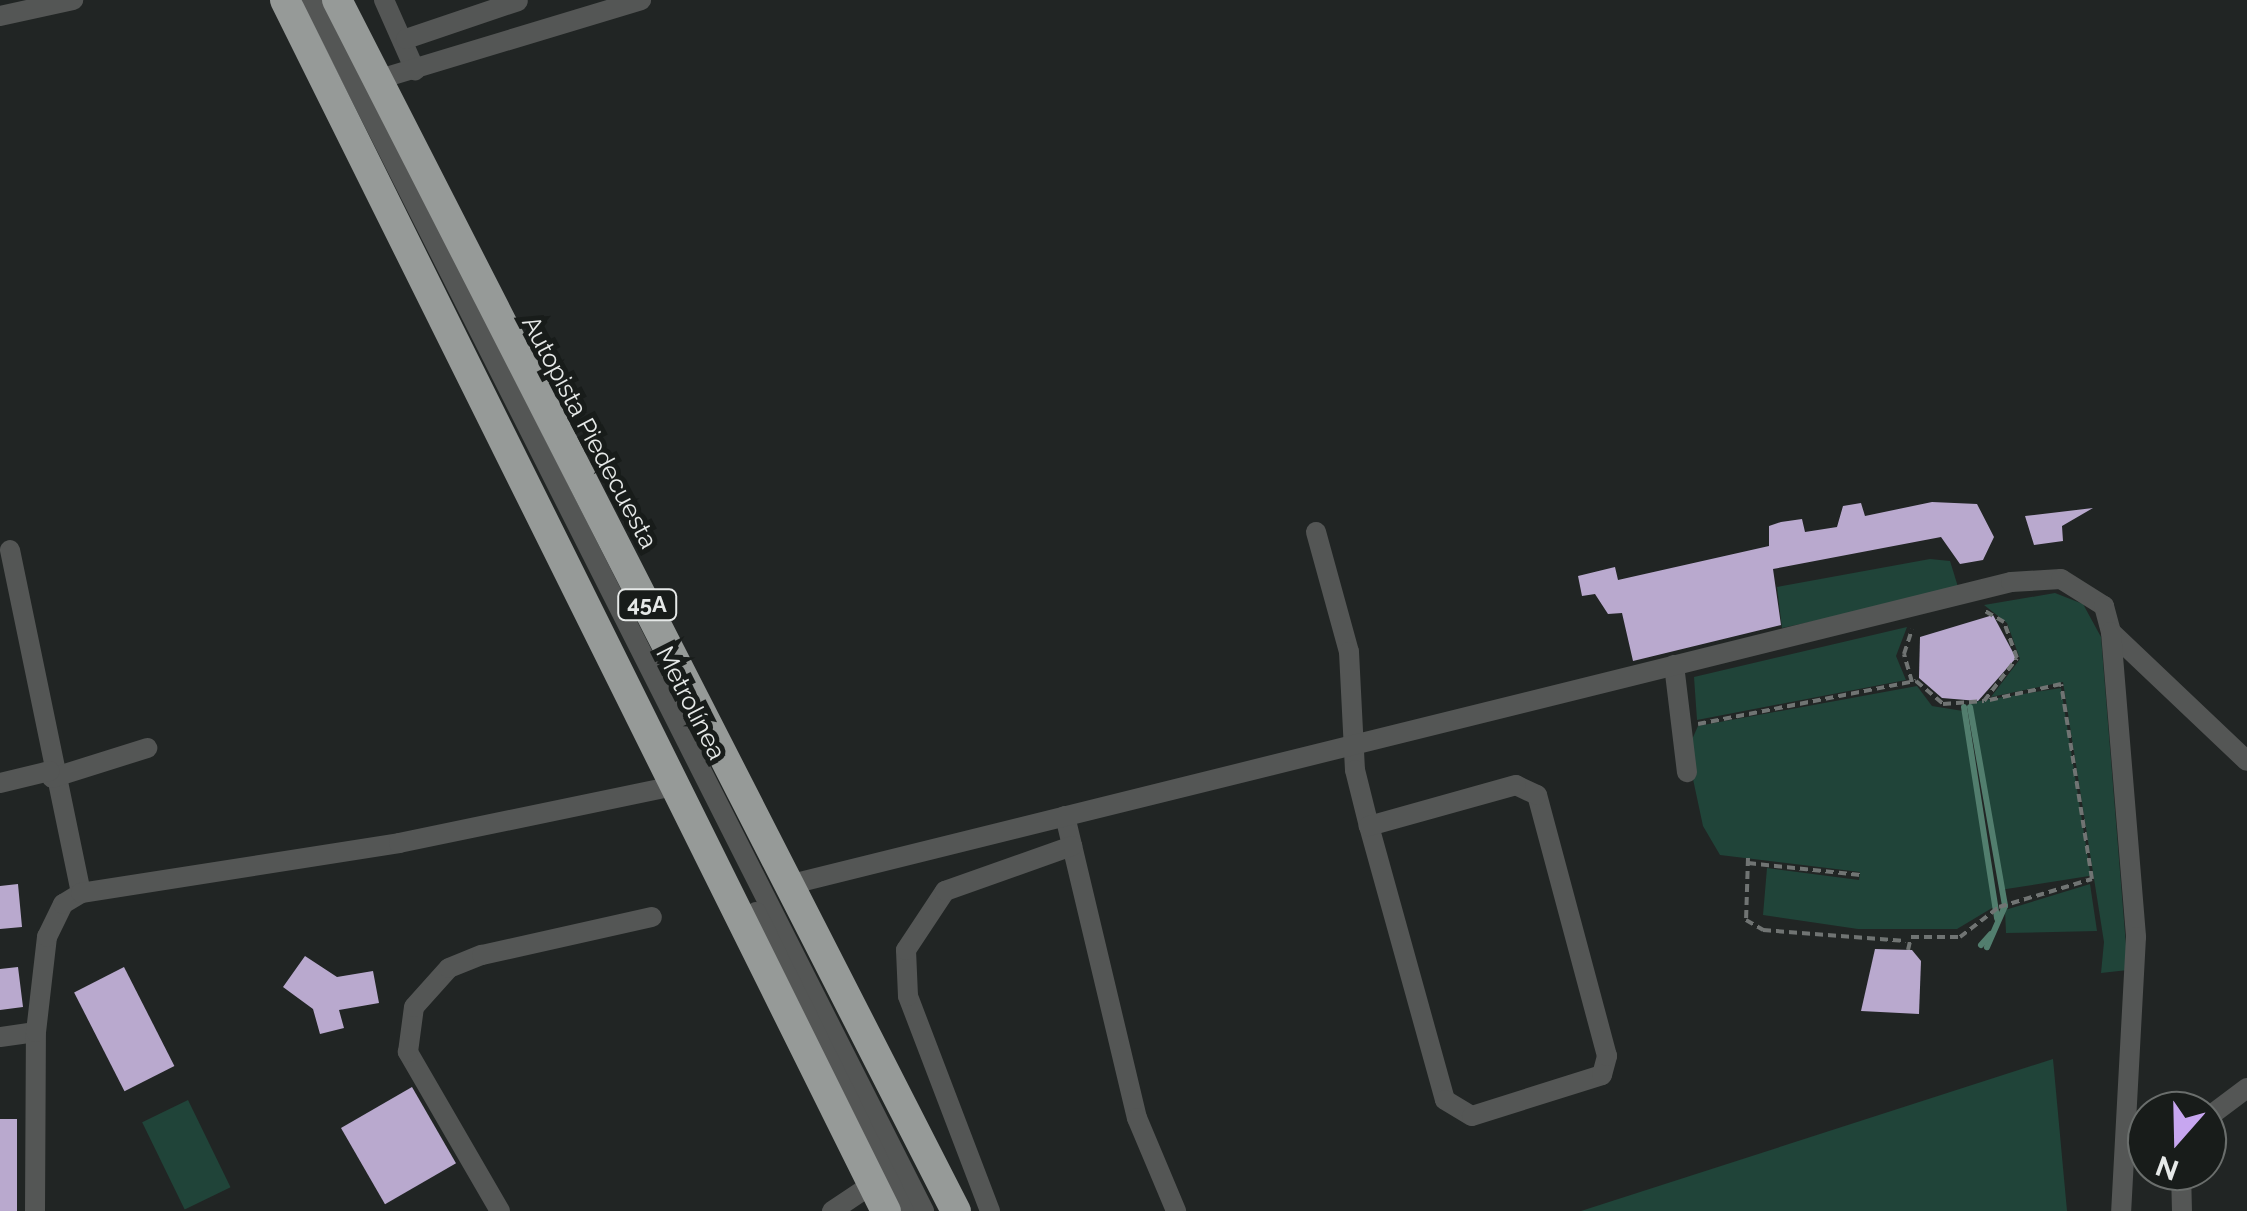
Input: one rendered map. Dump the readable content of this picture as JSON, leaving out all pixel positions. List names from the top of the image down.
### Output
{
  "streets": {
    "highway": ["Autopista Piedecuesta", "45A"],
    "street": ["Metrolínea"]
  },
  "north": "bottom"
}
